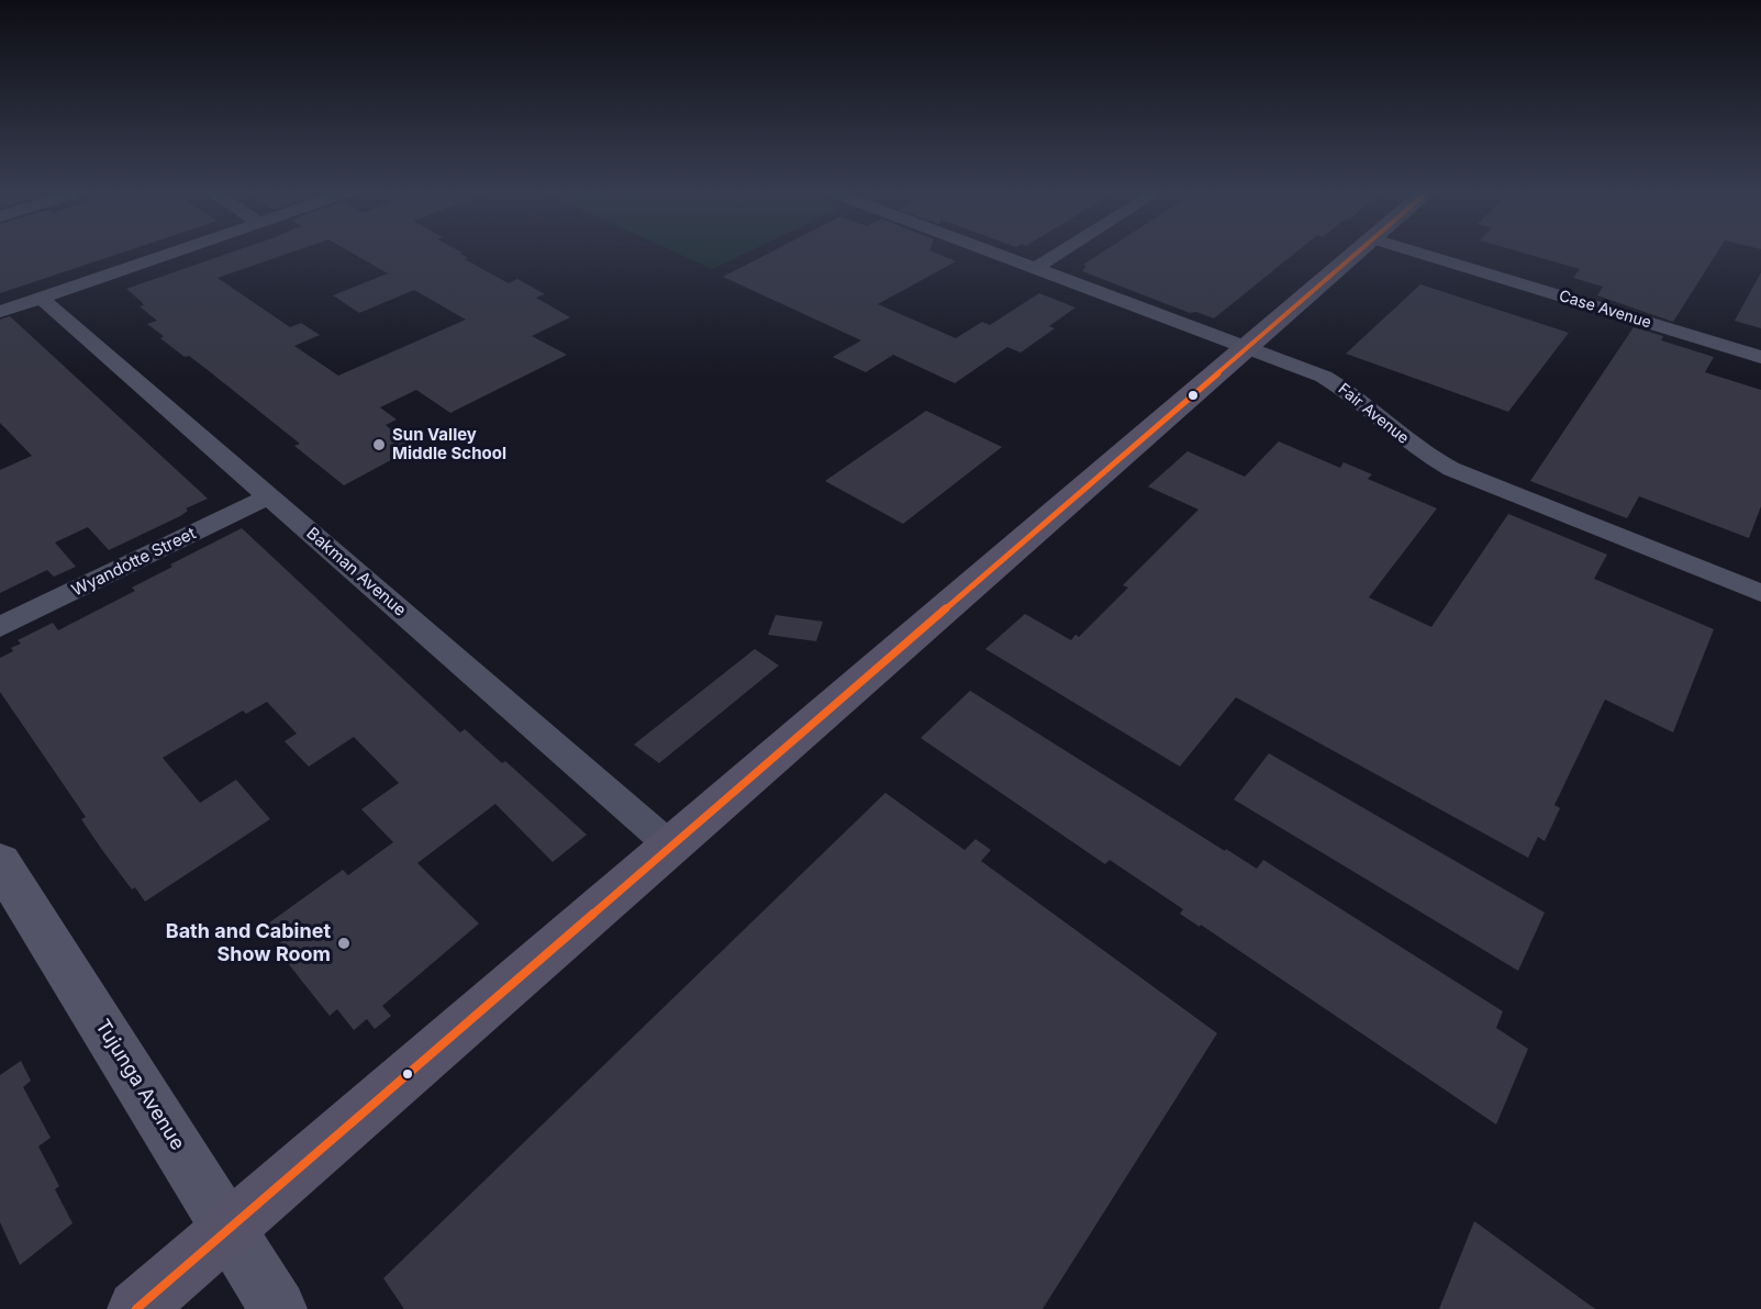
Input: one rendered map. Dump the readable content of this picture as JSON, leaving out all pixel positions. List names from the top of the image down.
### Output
{
  "streets": {
    "street": [
      "Case Avenue",
      "Fair Avenue",
      "Wyandotte Street",
      "Bakman Avenue",
      "Tujunga Avenue"
    ]
  },
  "crossings": [
    ["Wyandotte Street", "Bakman Avenue"]
  ],
  "places": ["Sun Valley Middle School", "Bath and Cabinet Show Room"]
}
